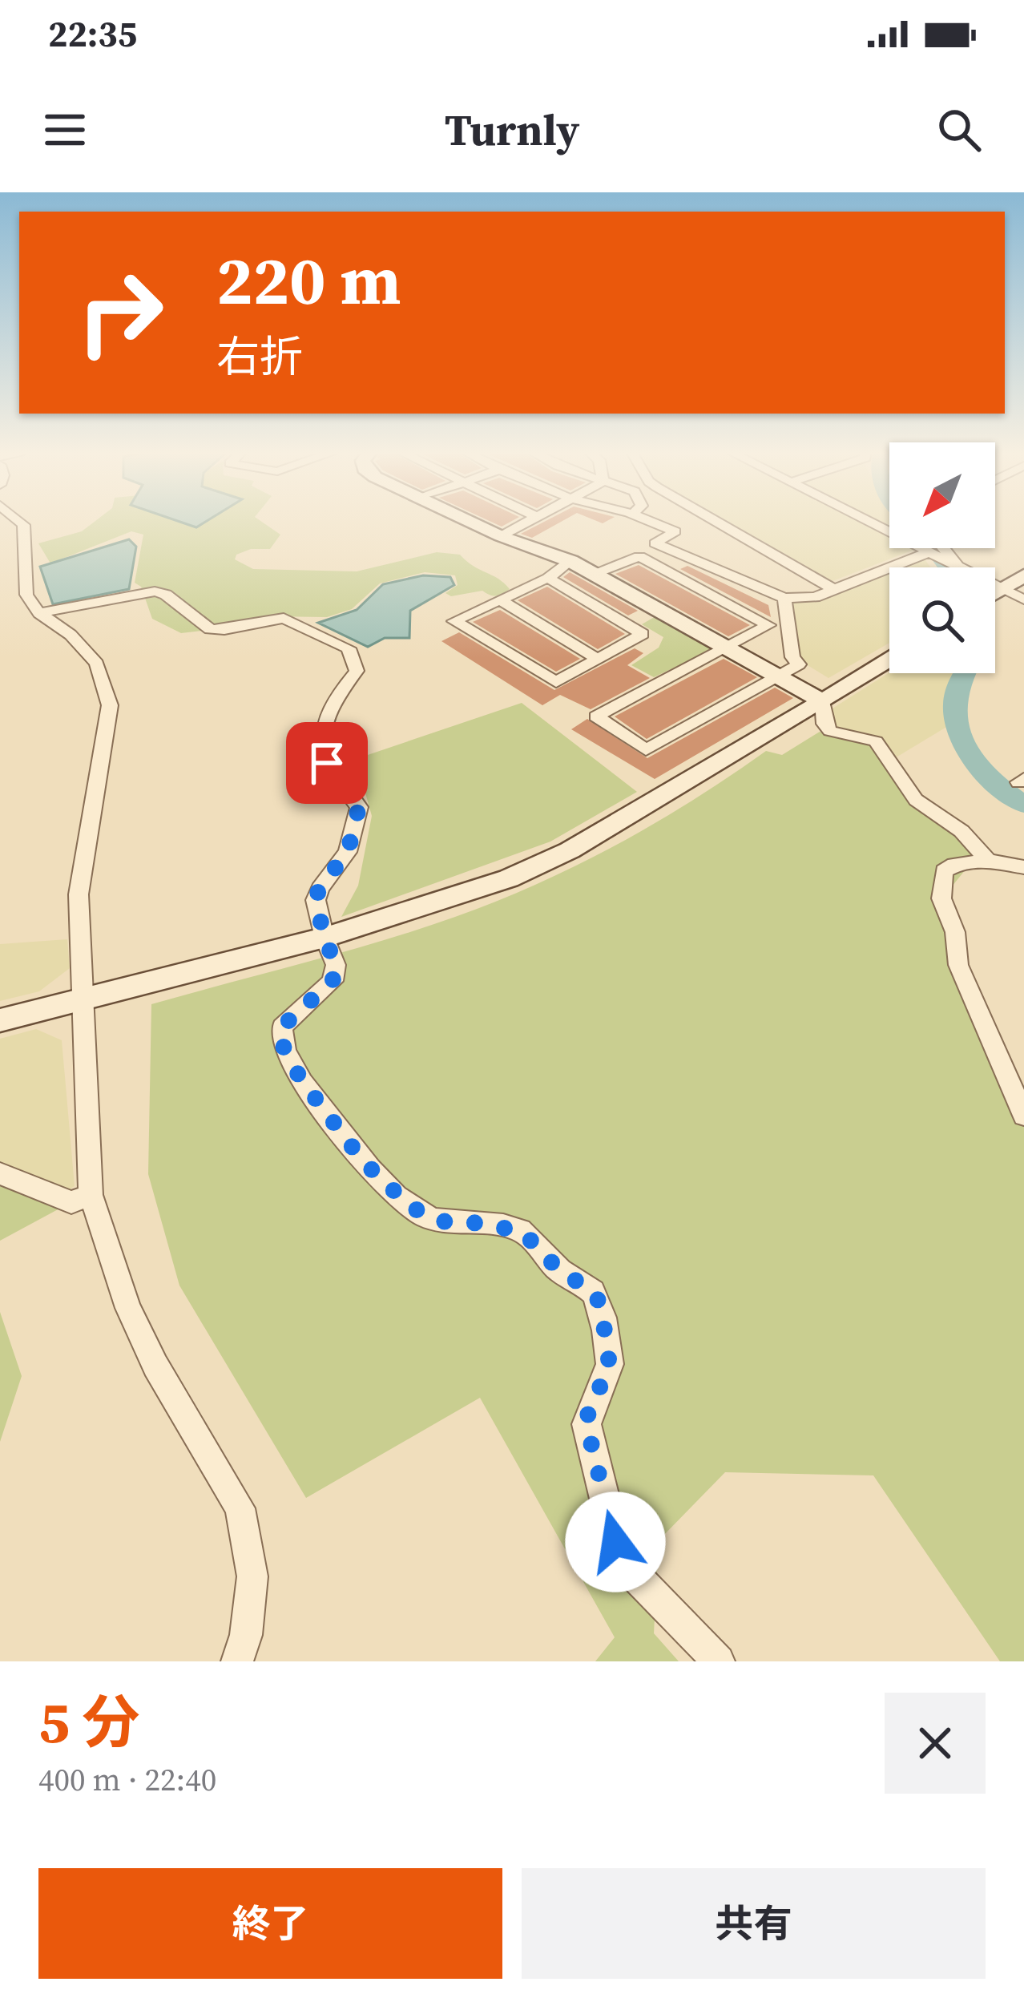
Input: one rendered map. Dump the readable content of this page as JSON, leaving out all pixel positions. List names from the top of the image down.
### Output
{
  "north": "bottom left",
  "page": {
    "status": "22:35",
    "header": "Turnly",
    "turn": ["220 m", "右折"],
    "heading": ["5 分", "400 m · 22:40"],
    "buttons": ["終了", "共有"]
  }
}
